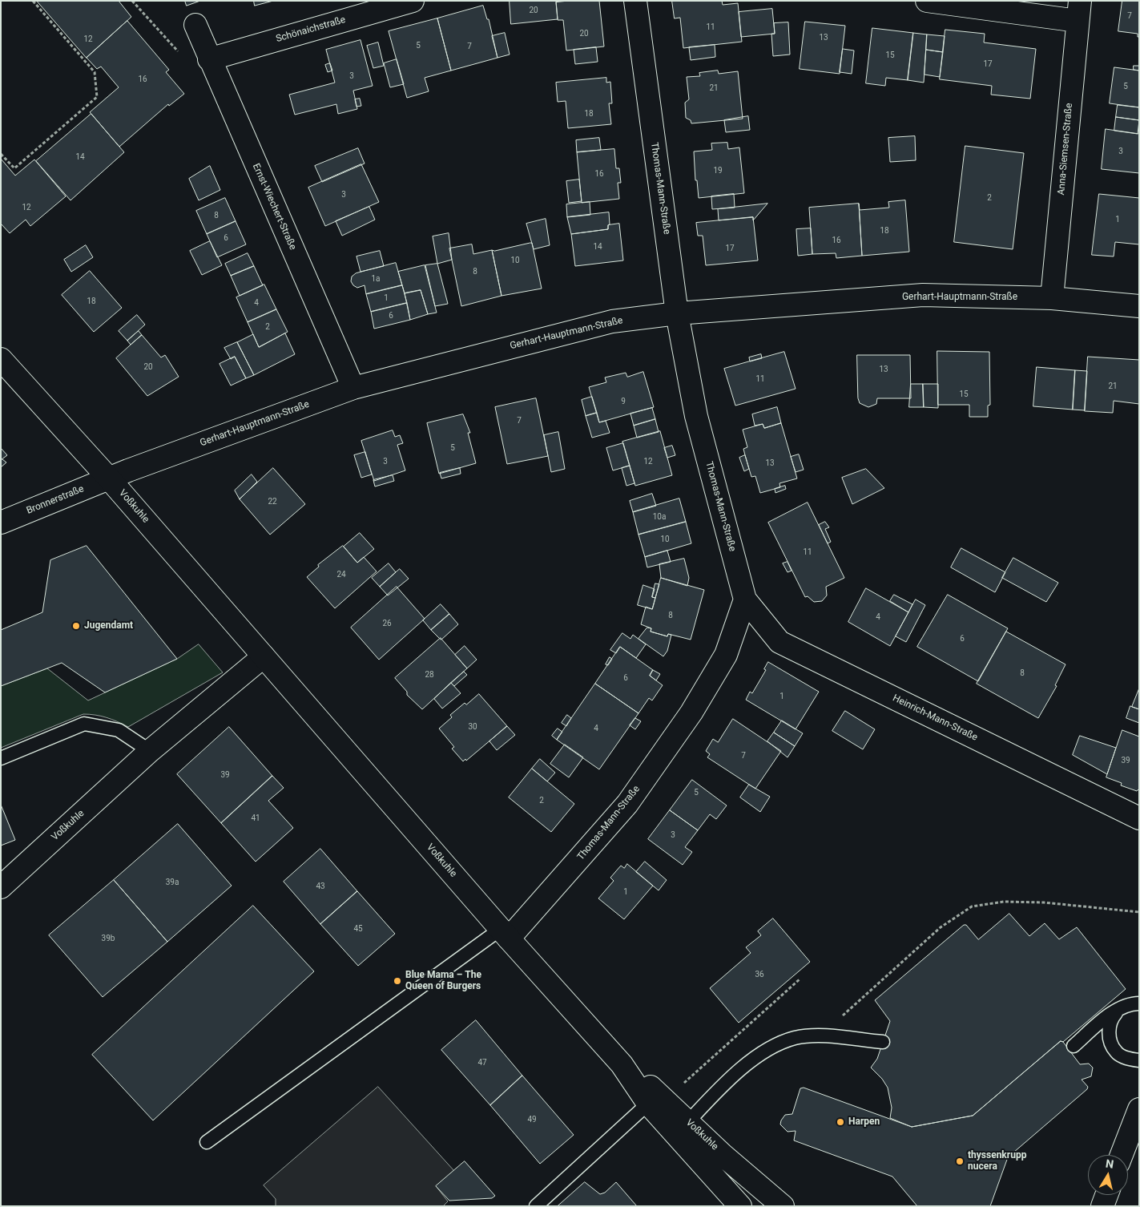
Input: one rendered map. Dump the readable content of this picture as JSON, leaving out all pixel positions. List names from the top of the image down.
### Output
{
  "streets": {
    "street": [
      "Schönaichstraße",
      "Anna-Siemsen-Straße",
      "Thomas-Mann-Straße",
      "Ernst-Wiechert-Straße",
      "Gerhart-Hauptmann-Straße",
      "Bronnerstraße",
      "Voßkuhle",
      "Heinrich-Mann-Straße"
    ]
  },
  "crossings": [
    ["Schönaichstraße", "Ernst-Wiechert-Straße"],
    ["Anna-Siemsen-Straße", "Gerhart-Hauptmann-Straße"],
    ["Thomas-Mann-Straße", "Gerhart-Hauptmann-Straße"],
    ["Thomas-Mann-Straße", "Voßkuhle"],
    ["Thomas-Mann-Straße", "Heinrich-Mann-Straße"],
    ["Ernst-Wiechert-Straße", "Gerhart-Hauptmann-Straße"],
    ["Gerhart-Hauptmann-Straße", "Bronnerstraße"],
    ["Gerhart-Hauptmann-Straße", "Voßkuhle"],
    ["Bronnerstraße", "Voßkuhle"]
  ],
  "places": [
    "Jugendamt",
    "Blue Mama – The Queen of Burgers",
    "Harpen",
    "thyssenkrupp nucera"
  ],
  "house_numbers": [
    "20",
    "7",
    "11",
    "20",
    "13",
    "12",
    "5",
    "7",
    "15",
    "17",
    "3",
    "16",
    "5",
    "21",
    "18",
    "3",
    "14",
    "19",
    "16",
    "3",
    "2",
    "12",
    "8",
    "1",
    "18",
    "6",
    "16",
    "14",
    "17",
    "10",
    "8",
    "1a",
    "1",
    "18",
    "4",
    "6",
    "2",
    "20",
    "13",
    "11",
    "21",
    "15",
    "9",
    "7",
    "5",
    "3",
    "12",
    "13",
    "22",
    "10a",
    "10",
    "11",
    "24",
    "8",
    "4",
    "26",
    "6",
    "8",
    "28",
    "6",
    "1",
    "30",
    "4",
    "7",
    "39",
    "39",
    "5",
    "2",
    "41",
    "3",
    "39a",
    "43",
    "1",
    "45",
    "39b",
    "36",
    "47",
    "49"
  ],
  "north": "top"
}
